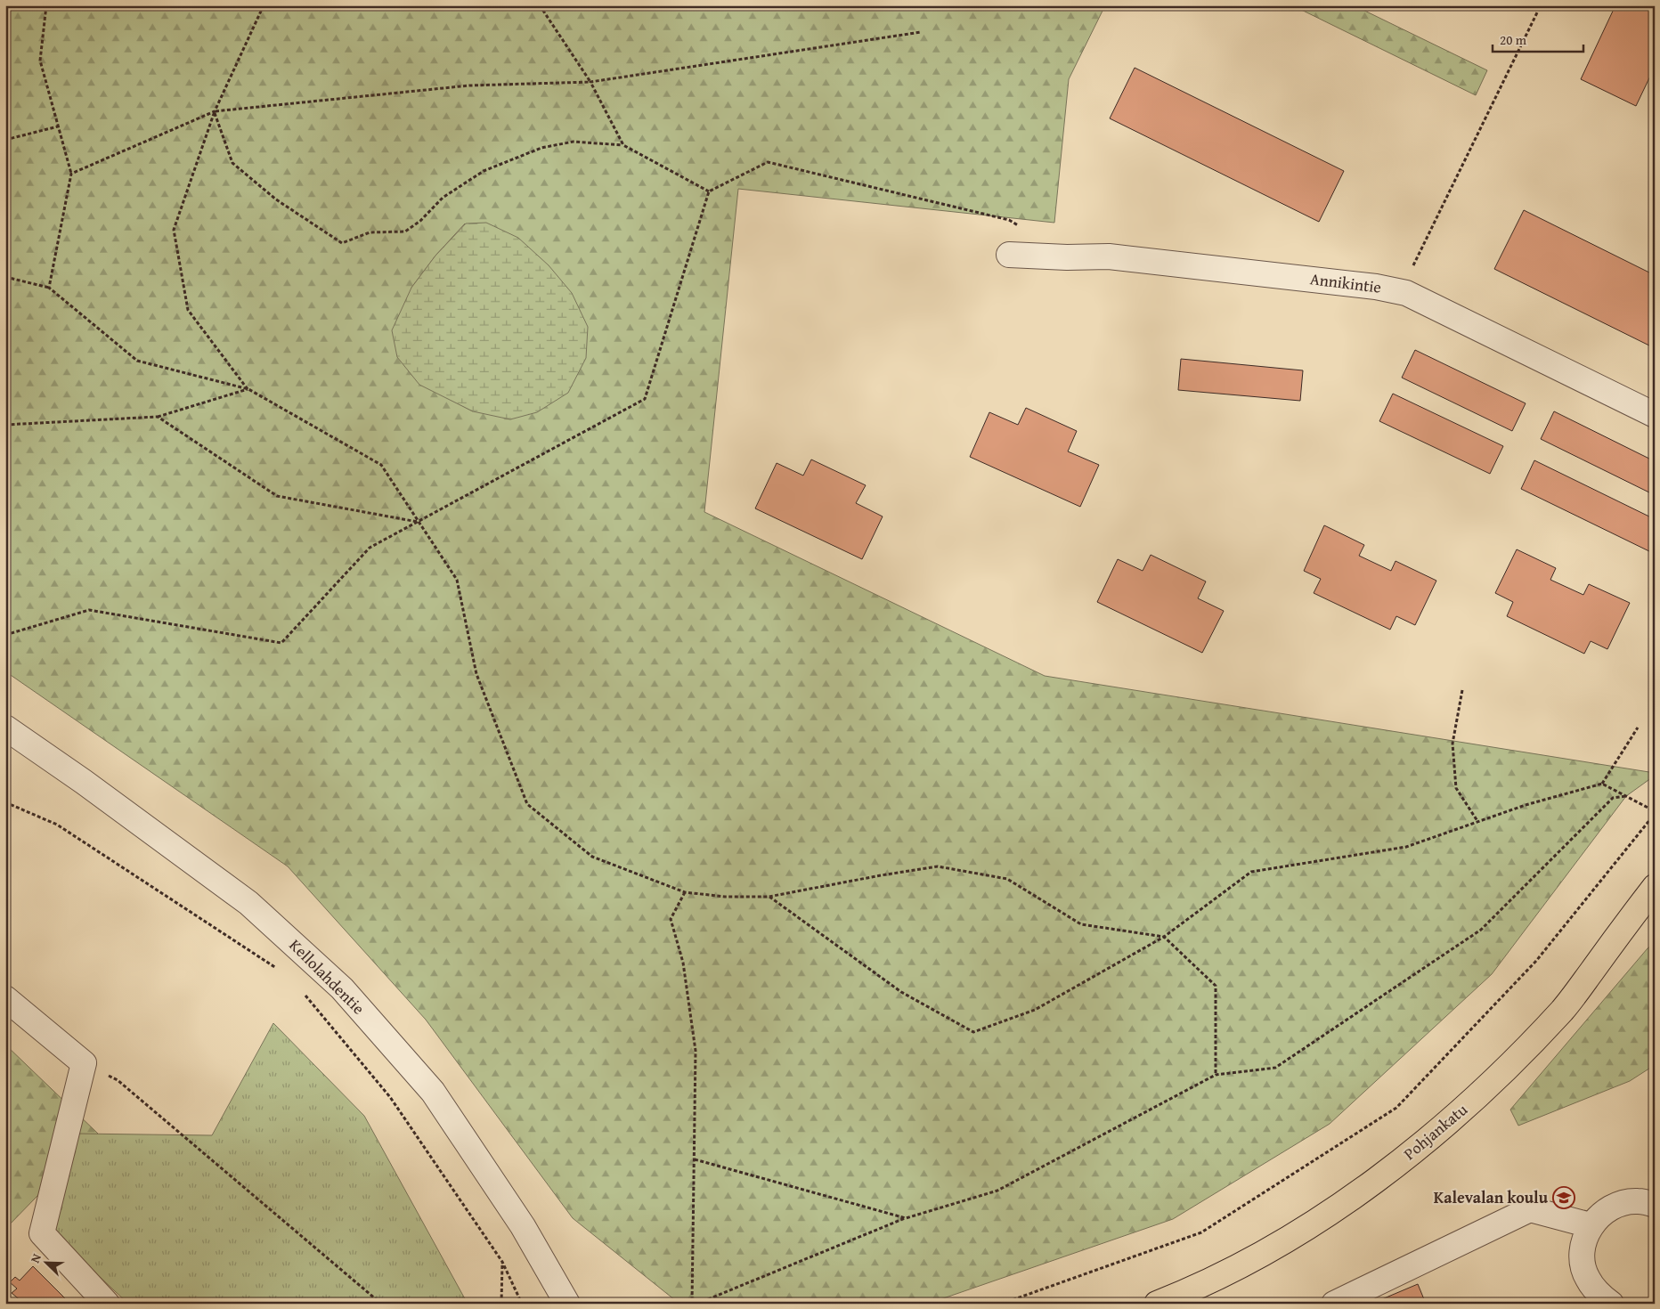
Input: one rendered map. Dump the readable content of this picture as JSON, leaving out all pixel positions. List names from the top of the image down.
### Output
{
  "streets": {
    "main road": ["Pohjankatu"],
    "street": ["Annikintie", "Kellolahdentie"]
  },
  "places": {
    "school or university": ["Kalevalan koulu"]
  },
  "scale_bar": "20 m",
  "north": "top left"
}
